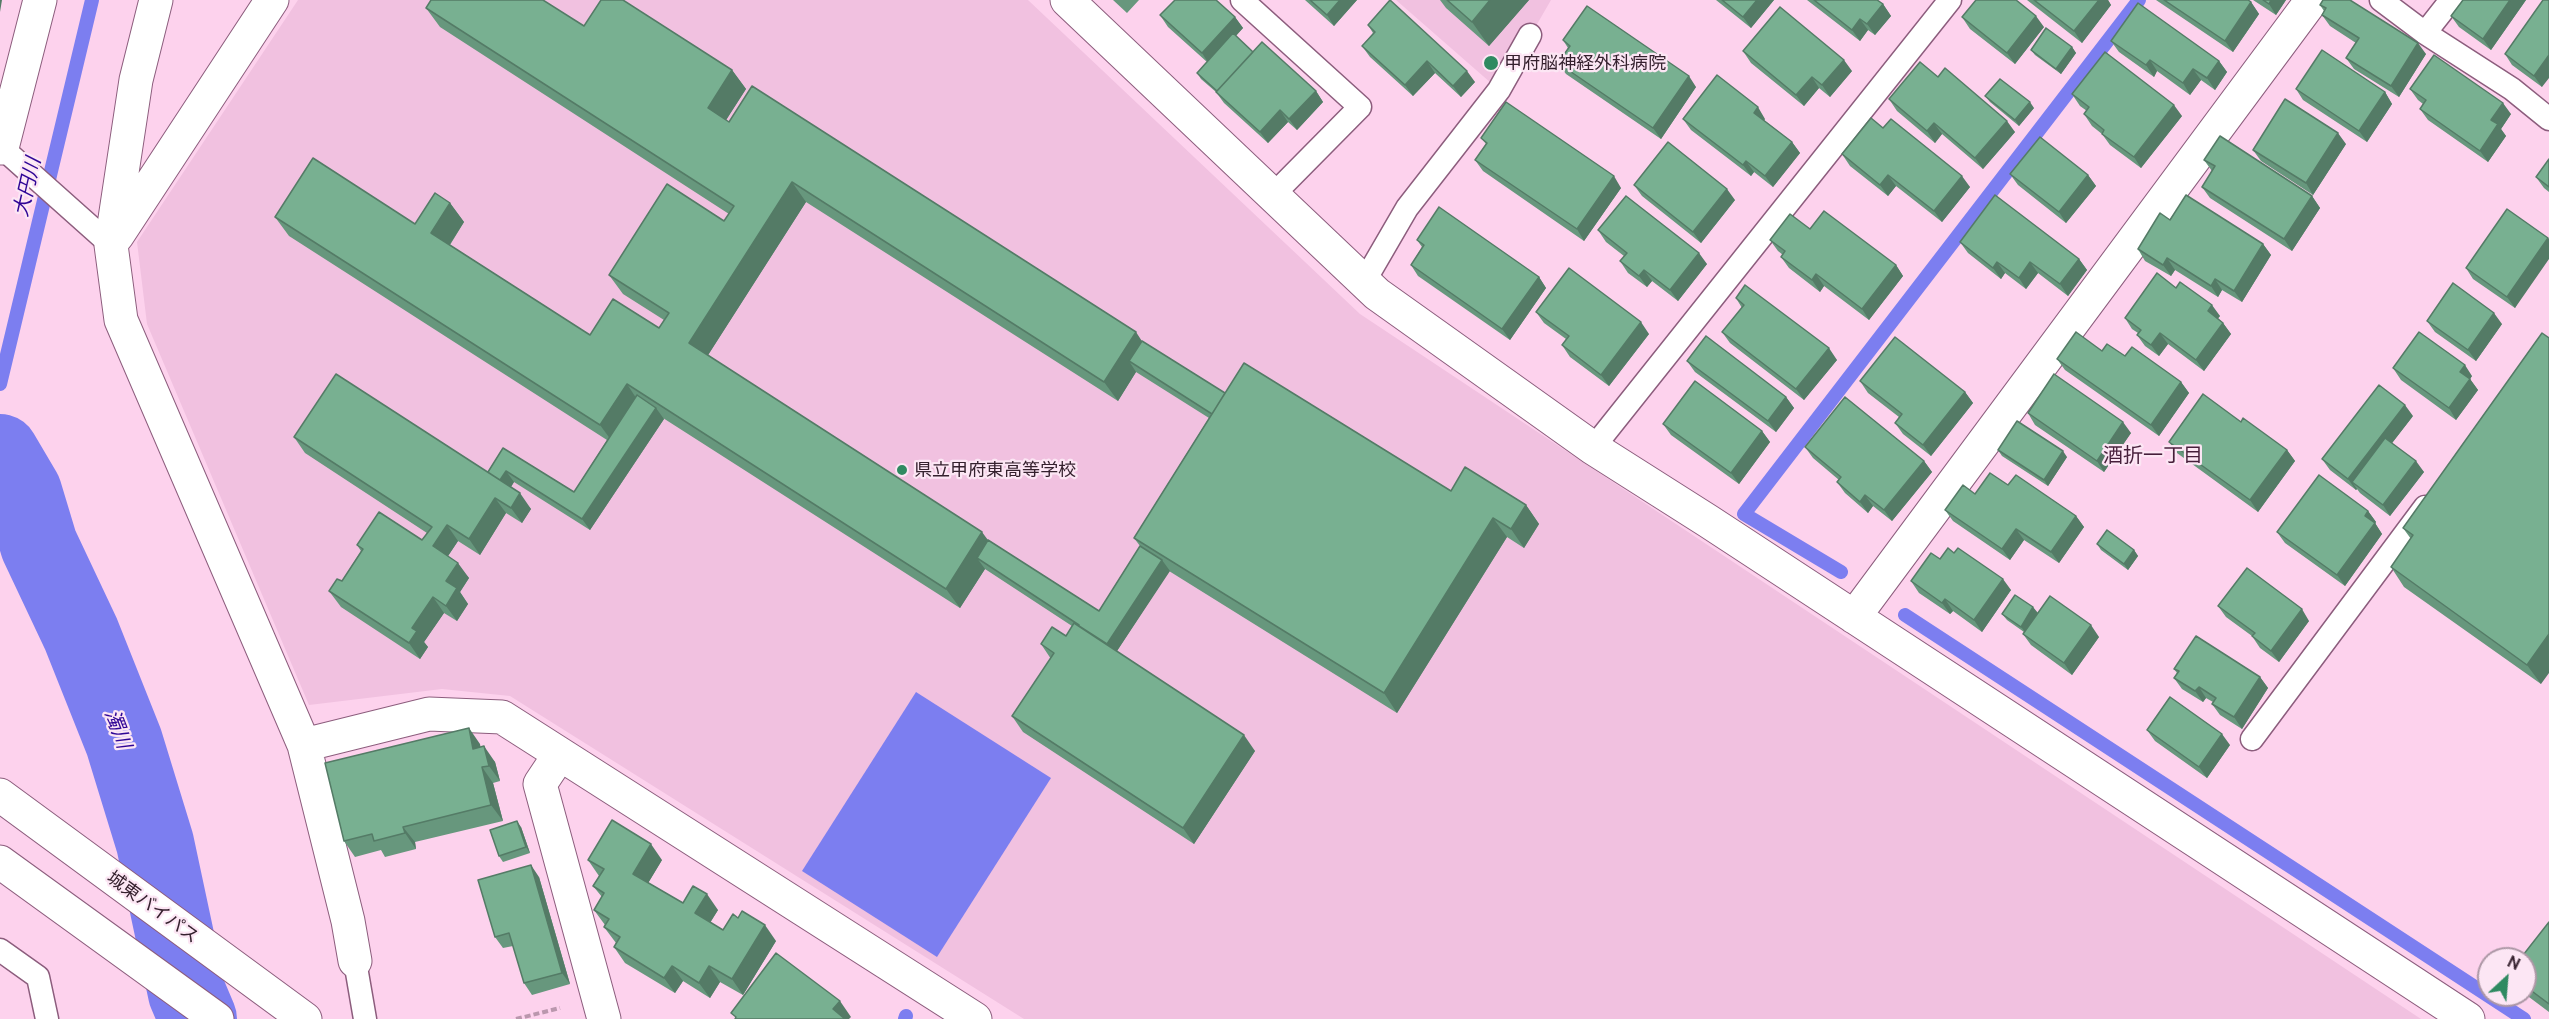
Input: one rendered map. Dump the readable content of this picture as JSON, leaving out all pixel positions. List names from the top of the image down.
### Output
{
  "streets": {
    "main road": ["城東バイパス"]
  },
  "districts": ["酒折一丁目"],
  "water": ["大円川", "濁川"],
  "places": ["甲府脳神経外科病院", "県立甲府東高等学校"],
  "north": "top right"
}
